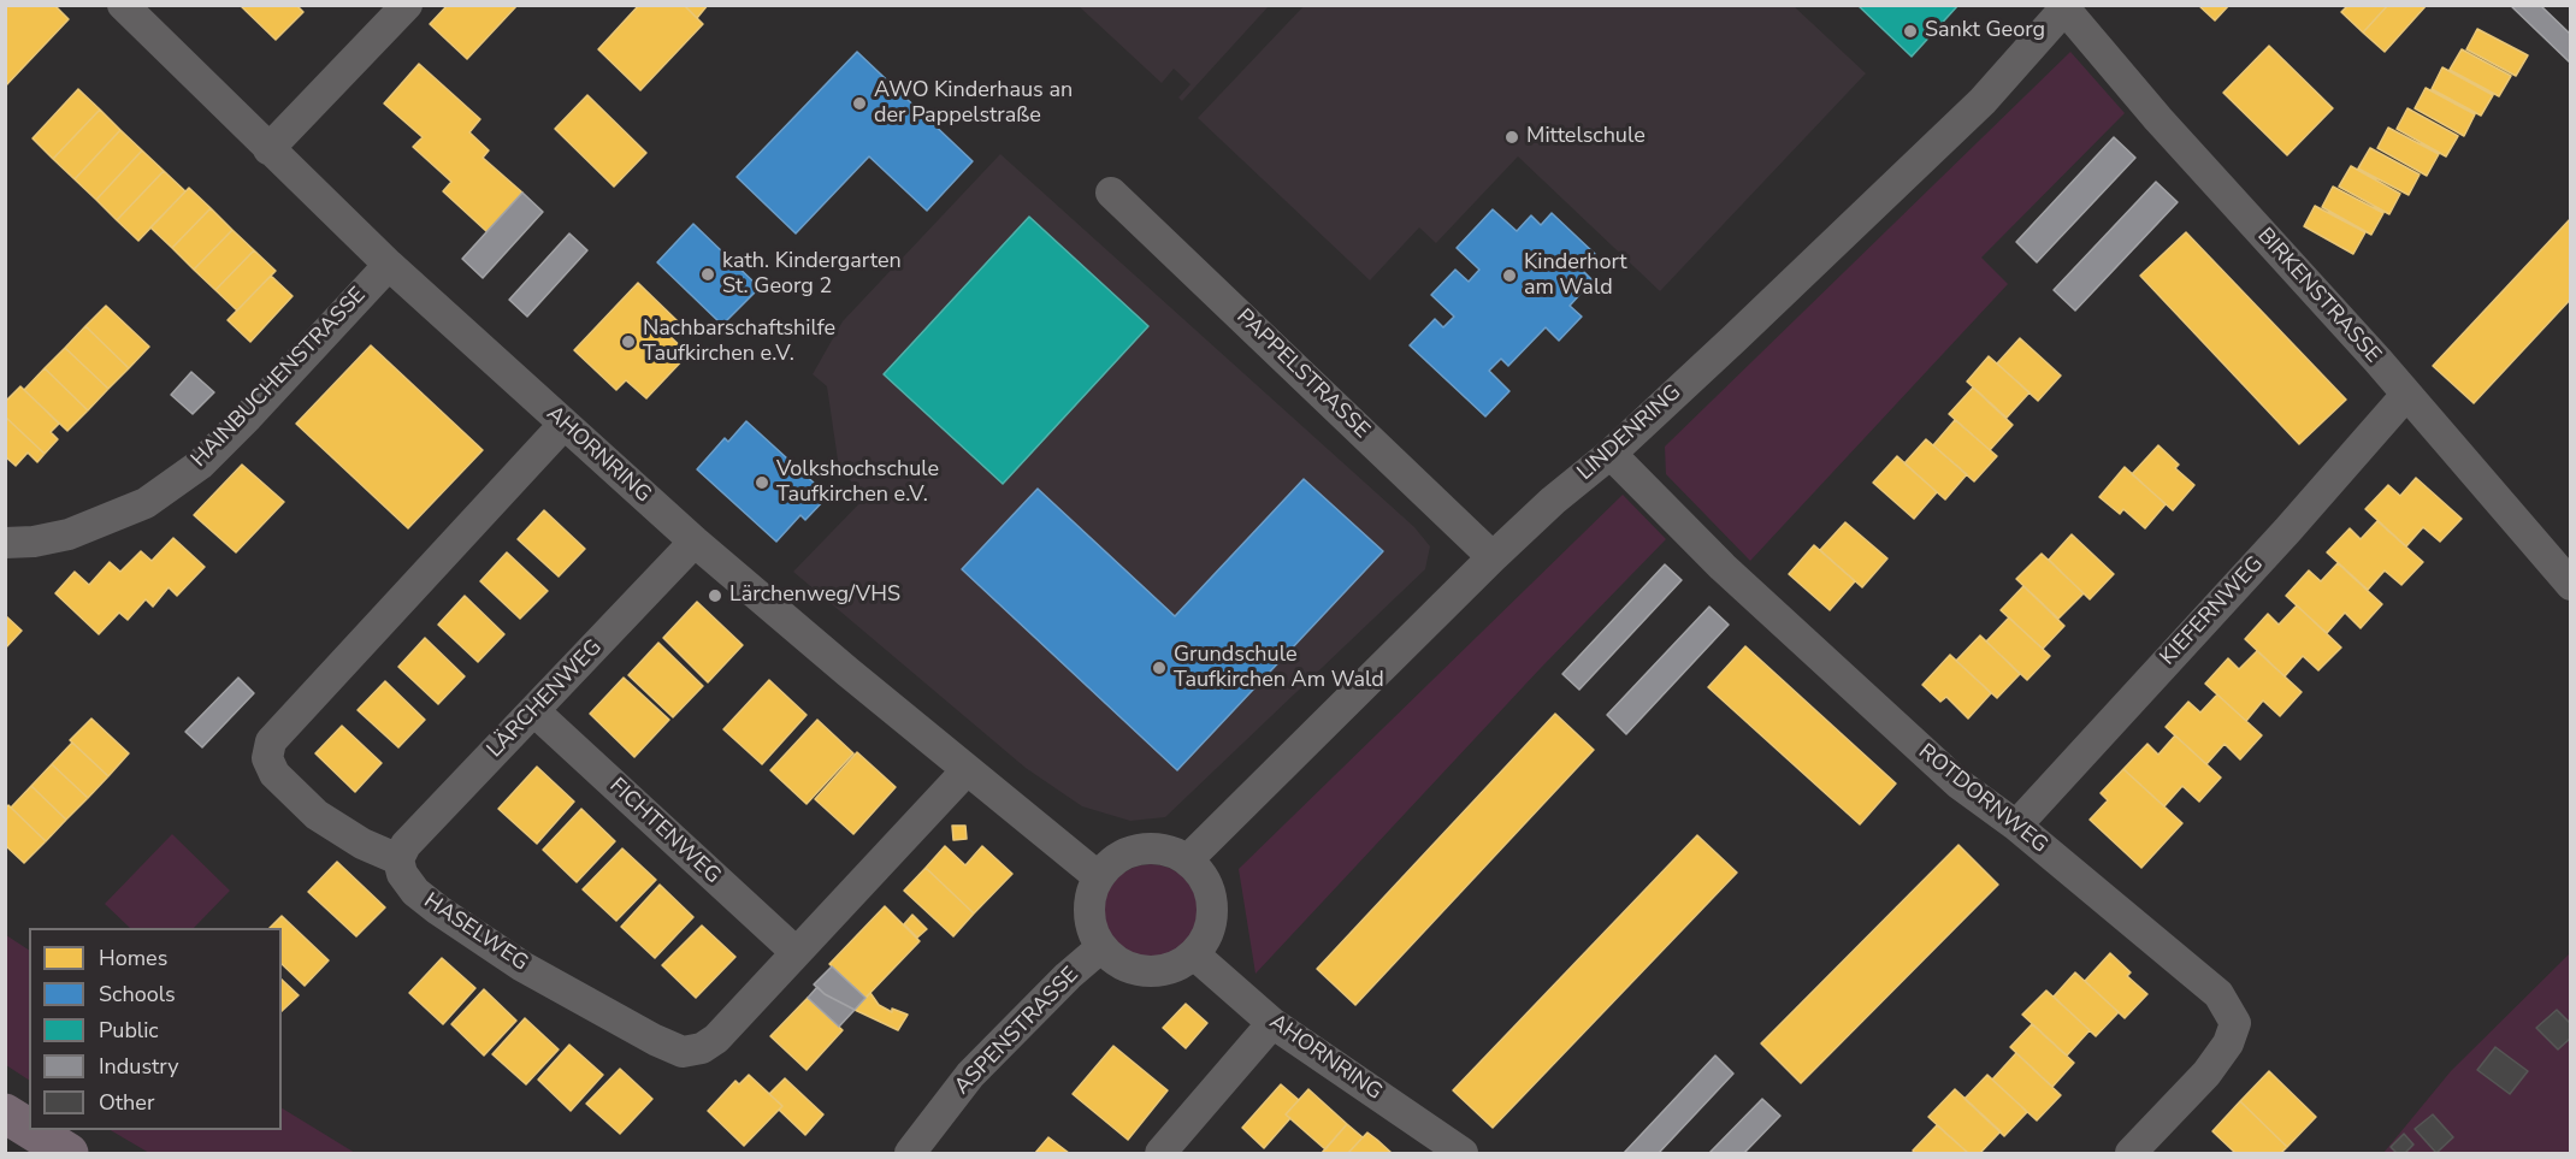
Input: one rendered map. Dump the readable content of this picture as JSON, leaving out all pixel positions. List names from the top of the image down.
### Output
{
  "streets": {
    "street": [
      "BIRKENSTRASSE",
      "PAPPELSTRASSE",
      "HAINBUCHENSTRASSE",
      "LINDENRING",
      "AHORNRING",
      "KIEFERNWEG",
      "LÄRCHENWEG",
      "ROTDORNWEG",
      "FICHTENWEG",
      "HASELWEG",
      "ASPENSTRASSE"
    ]
  },
  "crossings": [
    ["BIRKENSTRASSE", "LINDENRING"],
    ["BIRKENSTRASSE", "KIEFERNWEG"],
    ["PAPPELSTRASSE", "LINDENRING"],
    ["HAINBUCHENSTRASSE", "AHORNRING"],
    ["LINDENRING", "AHORNRING"],
    ["LINDENRING", "ROTDORNWEG"],
    ["LINDENRING", "ASPENSTRASSE"],
    ["AHORNRING", "LÄRCHENWEG"],
    ["AHORNRING", "HASELWEG"],
    ["AHORNRING", "ASPENSTRASSE"],
    ["KIEFERNWEG", "ROTDORNWEG"],
    ["LÄRCHENWEG", "FICHTENWEG"],
    ["LÄRCHENWEG", "HASELWEG"],
    ["FICHTENWEG", "HASELWEG"]
  ],
  "places": [
    "Sankt Georg",
    "AWO Kinderhaus an der Pappelstraße",
    "Mittelschule",
    "kath. Kindergarten St. Georg 2",
    "Kinderhort am Wald",
    "Nachbarschaftshilfe Taufkirchen e.V.",
    "Volkshochschule Taufkirchen e.V.",
    "Lärchenweg/VHS",
    "Grundschule Taufkirchen Am Wald"
  ],
  "legend": [
    "Homes",
    "Schools",
    "Public",
    "Industry",
    "Other"
  ]
}
